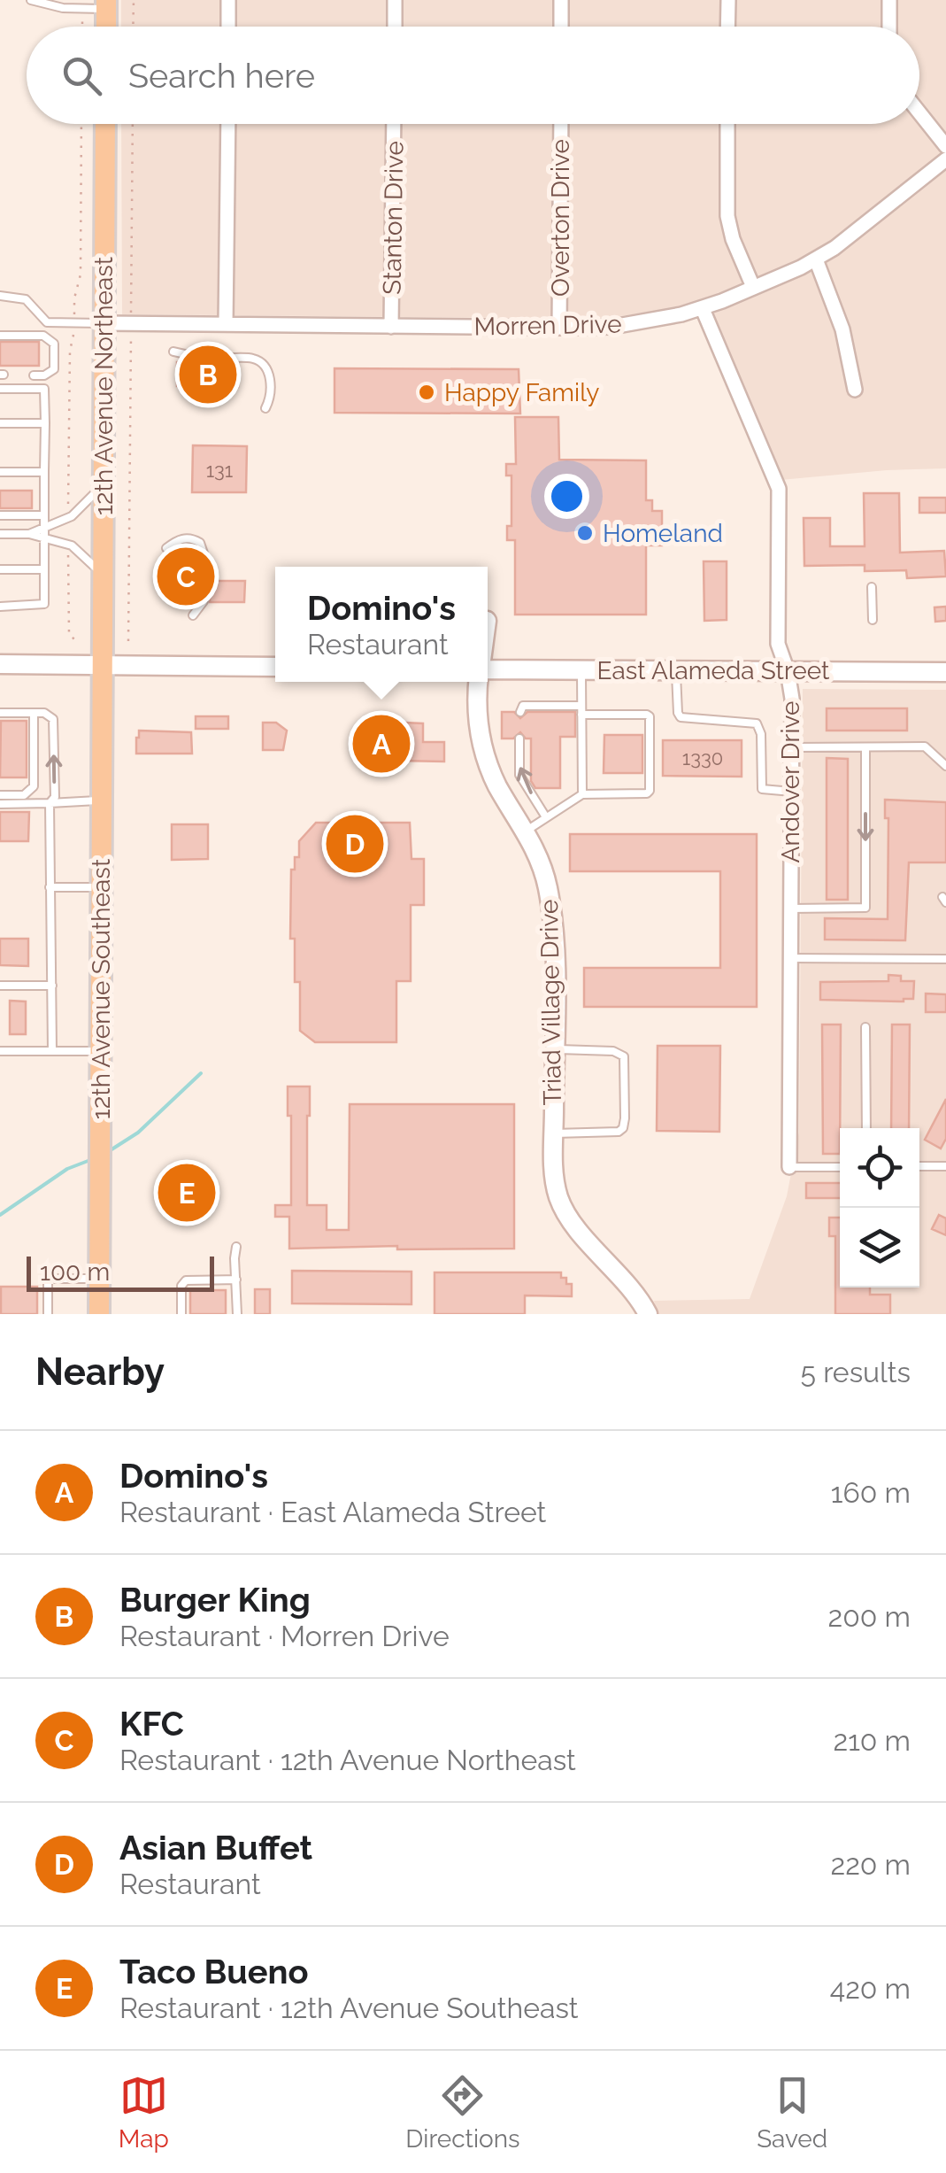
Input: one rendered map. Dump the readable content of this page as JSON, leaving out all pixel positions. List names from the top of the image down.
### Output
{
  "streets": {
    "main road": ["12th Avenue Northeast", "12th Avenue Southeast"],
    "street": [
      "Stanton Drive",
      "Overton Drive",
      "Morren Drive",
      "East Alameda Street",
      "Andover Drive",
      "Triad Village Drive"
    ]
  },
  "crossings": [
    ["Stanton Drive", "Morren Drive"],
    ["Overton Drive", "Morren Drive"],
    ["Morren Drive", "12th Avenue Northeast"],
    ["Morren Drive", "Andover Drive"],
    ["12th Avenue Northeast", "12th Avenue Southeast"],
    ["East Alameda Street", "Andover Drive"]
  ],
  "places": ["Happy Family", "Homeland"],
  "house_numbers": ["131", "1330"],
  "scale_bar": "100 m",
  "page": {
    "search": "Search here",
    "pins": [
      "B",
      "C",
      "A",
      "D",
      "E"
    ],
    "popup": ["Domino's", "Restaurant"],
    "scale": "100 m",
    "heading": ["Nearby", "5 results"],
    "list": [
      {
        "mark": "A",
        "name": "Domino's",
        "note": "Restaurant · East Alameda Street",
        "value": "160 m"
      },
      {
        "mark": "B",
        "name": "Burger King",
        "note": "Restaurant · Morren Drive",
        "value": "200 m"
      },
      {
        "mark": "C",
        "name": "KFC",
        "note": "Restaurant · 12th Avenue Northeast",
        "value": "210 m"
      },
      {
        "mark": "D",
        "name": "Asian Buffet",
        "note": "Restaurant",
        "value": "220 m"
      },
      {
        "mark": "E",
        "name": "Taco Bueno",
        "note": "Restaurant · 12th Avenue Southeast",
        "value": "420 m"
      }
    ],
    "nav": ["Map", "Directions", "Saved"]
  }
}
